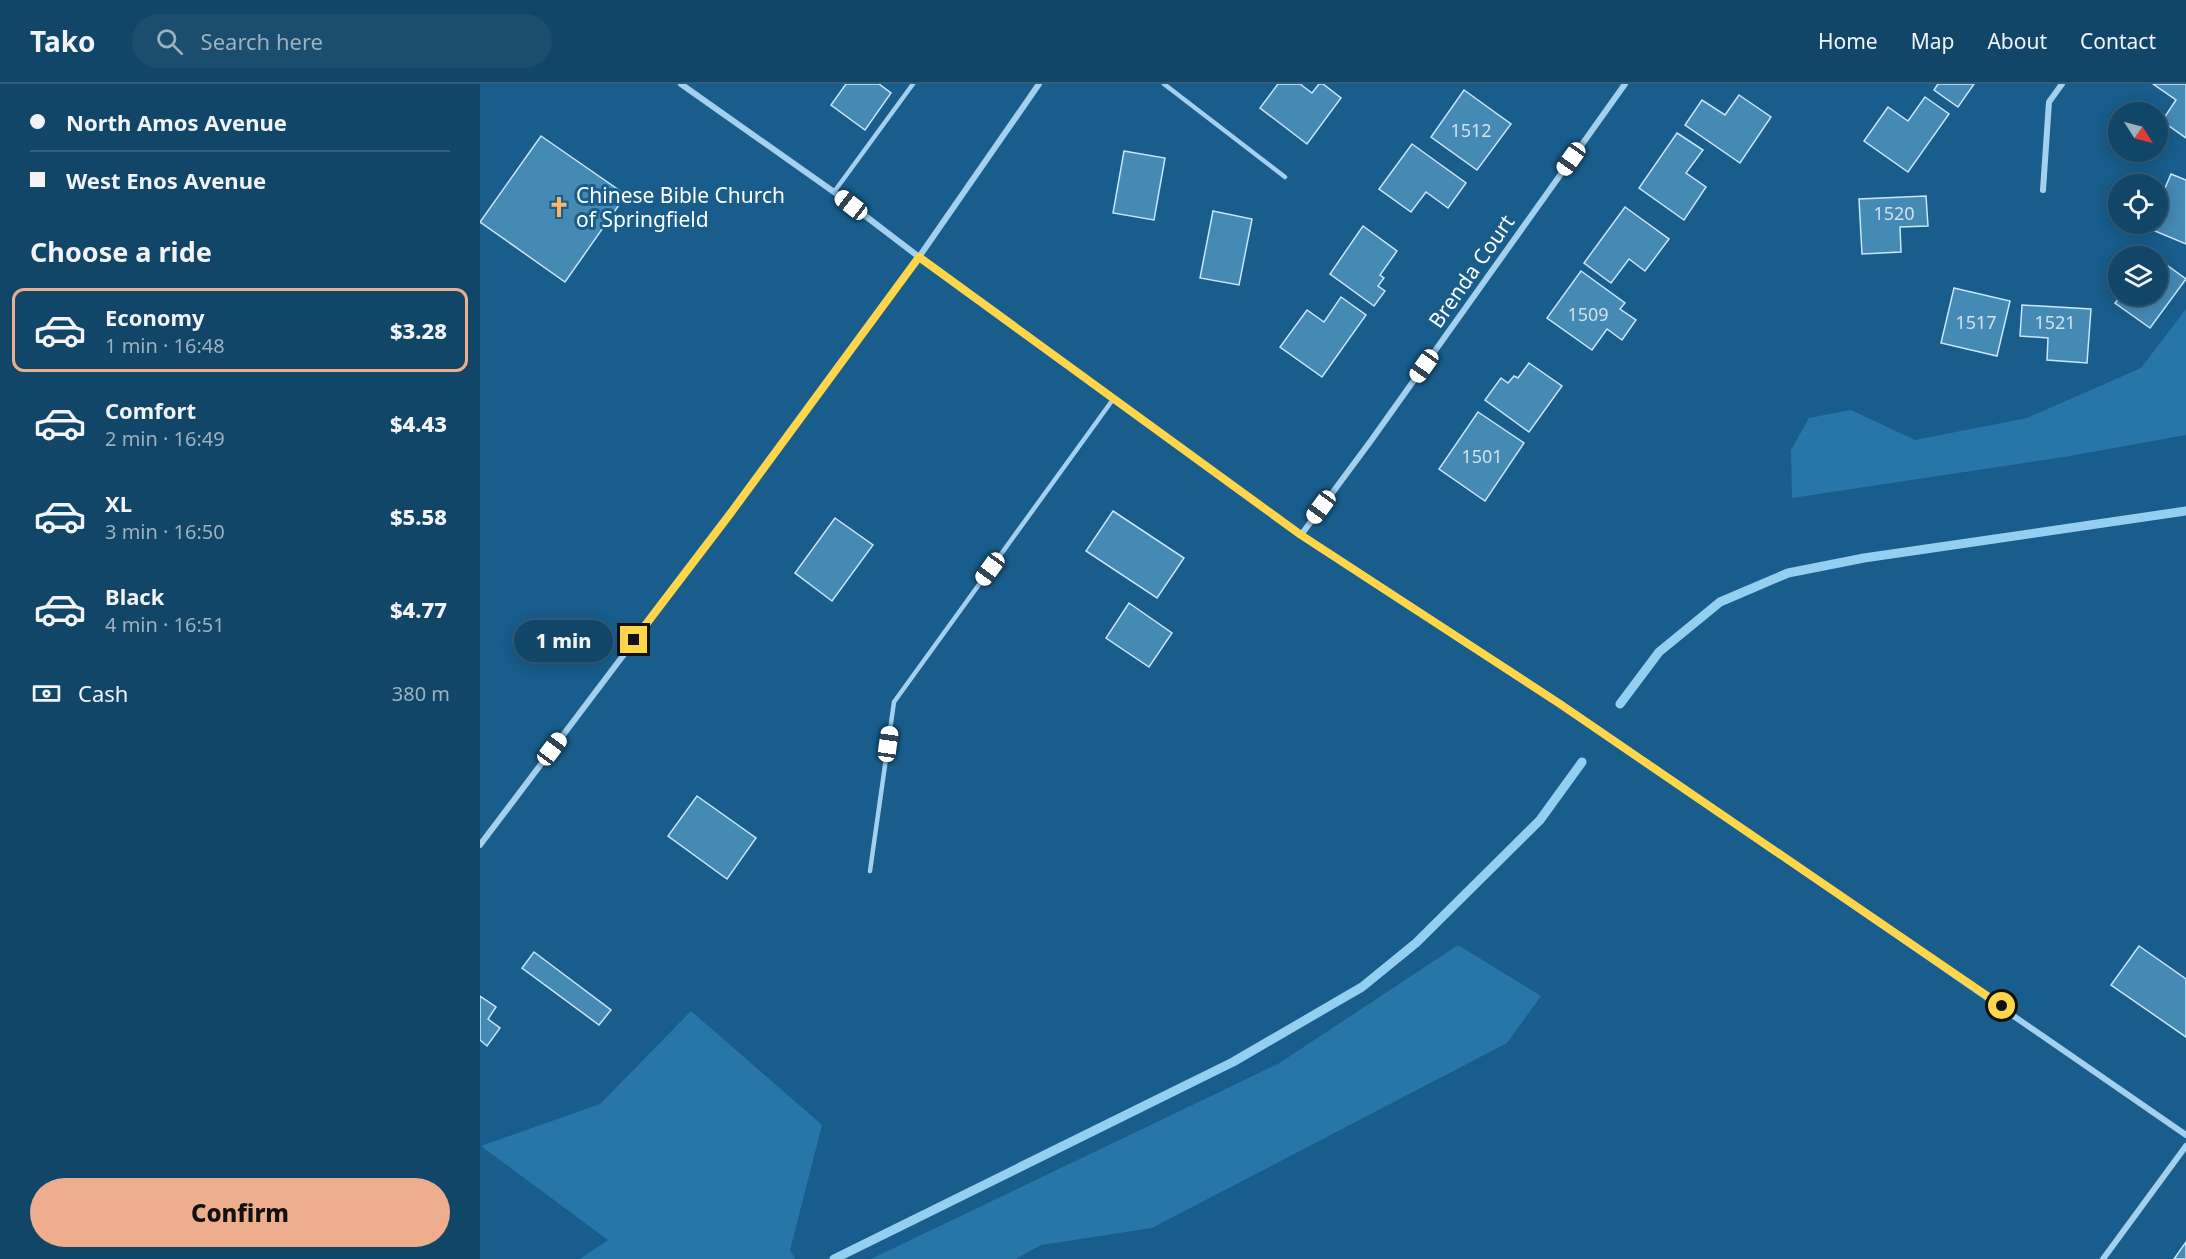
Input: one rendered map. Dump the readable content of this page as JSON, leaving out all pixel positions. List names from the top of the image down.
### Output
{
  "streets": {
    "street": ["Brenda Court"]
  },
  "places": {
    "church": ["Chinese Bible Church of Springfield"]
  },
  "house_numbers": [
    "1512",
    "1520",
    "1509",
    "1517",
    "1521",
    "1501"
  ],
  "north": "bottom right",
  "page": {
    "header": "Tako",
    "search": "Search here",
    "nav": [
      "Home",
      "Map",
      "About",
      "Contact"
    ],
    "banner": ["North Amos Avenue", "West Enos Avenue"],
    "heading": "Choose a ride",
    "list": [
      {
        "name": "Economy",
        "note": "1 min · 16:48",
        "value": "$3.28"
      },
      {
        "name": "Comfort",
        "note": "2 min · 16:49",
        "value": "$4.43"
      },
      {
        "name": "XL",
        "note": "3 min · 16:50",
        "value": "$5.58"
      },
      {
        "name": "Black",
        "note": "4 min · 16:51",
        "value": "$4.77"
      }
    ],
    "bubble": "1 min",
    "pay": ["Cash", "380 m"],
    "buttons": "Confirm"
  }
}
